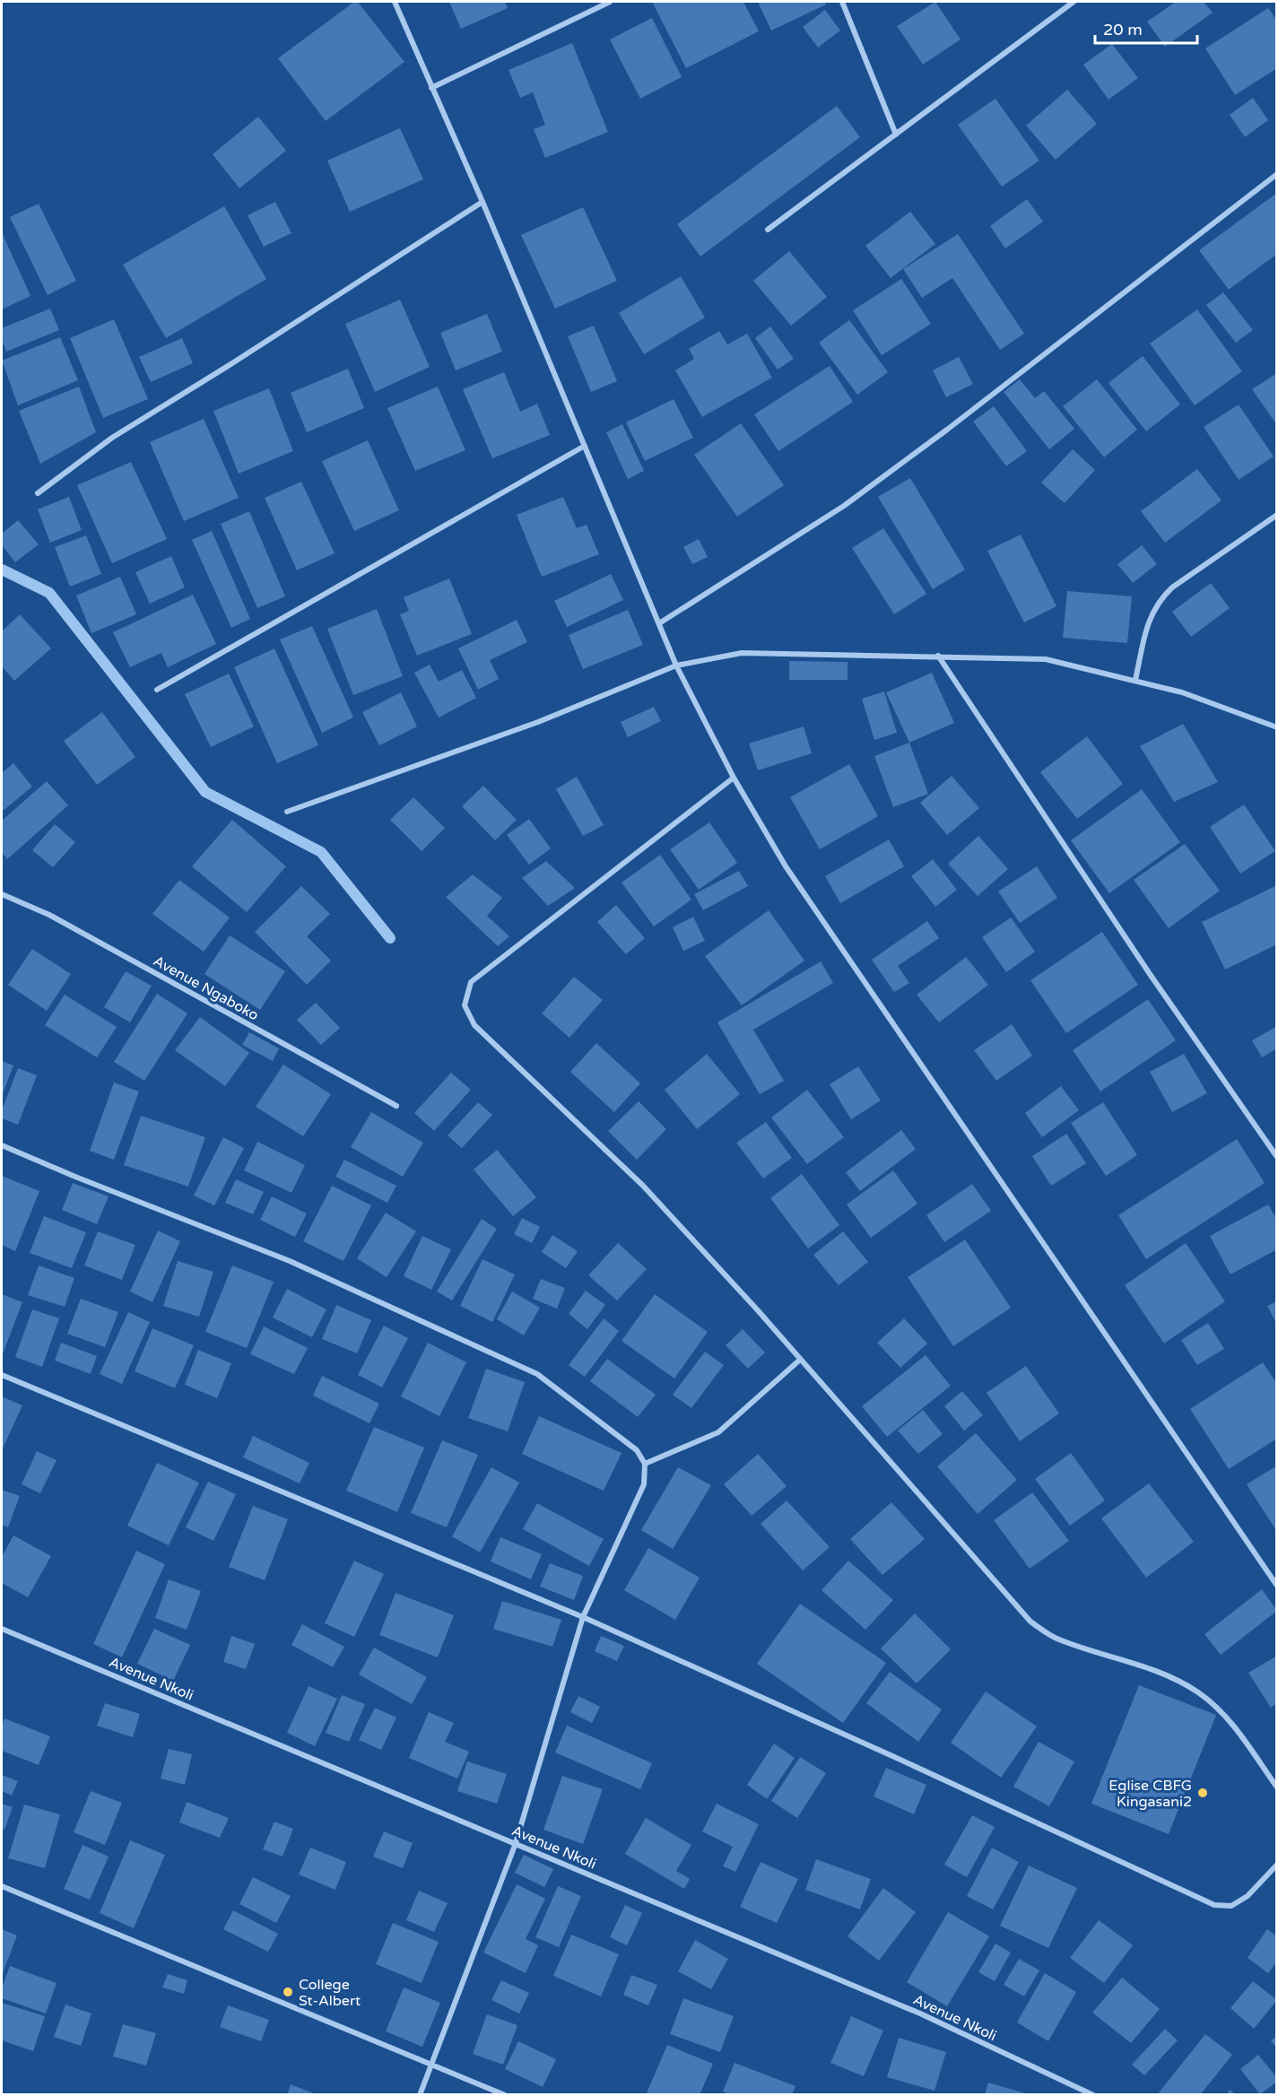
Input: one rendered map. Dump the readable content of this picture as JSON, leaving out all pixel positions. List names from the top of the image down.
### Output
{
  "streets": {
    "street": ["Avenue Ngaboko", "Avenue Nkoli"]
  },
  "places": ["Eglise CBFG Kingasani2", "College St-Albert"],
  "scale_bar": "20 m"
}
